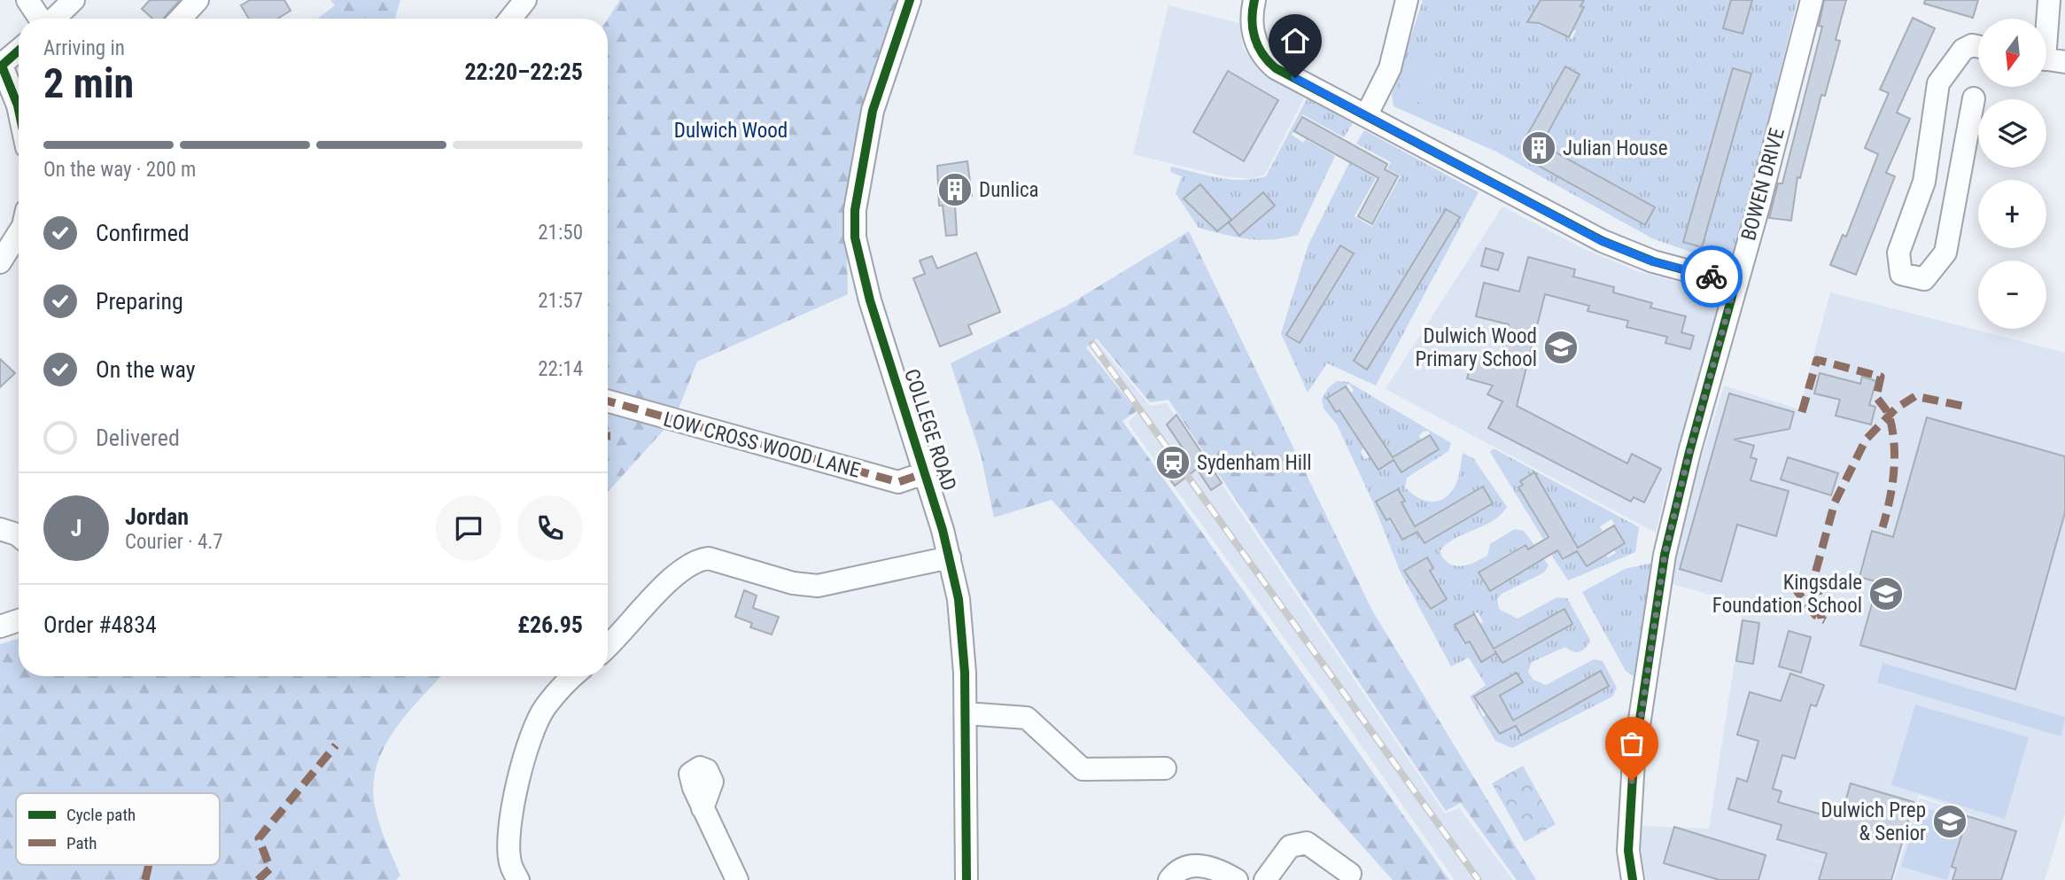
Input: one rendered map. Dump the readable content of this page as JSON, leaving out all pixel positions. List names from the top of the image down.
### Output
{
  "streets": {
    "street": ["BOWEN DRIVE", "COLLEGE ROAD", "LOW CROSS WOOD LANE"]
  },
  "crossings": [
    ["COLLEGE ROAD", "LOW CROSS WOOD LANE"]
  ],
  "parks": ["Dulwich Wood"],
  "places": {
    "building": ["Julian House", "Dunlica"],
    "school or university": ["Dulwich Wood Primary School", "Kingsdale Foundation School", "Dulwich Prep & Senior"],
    "station": ["Sydenham Hill"]
  },
  "legend": ["Cycle path", "Path"],
  "north": "bottom",
  "page": {
    "map_buttons": ["+", "−"],
    "heading": ["2 min", "Arriving in", "22:20–22:25"],
    "panel": [
      "Jordan",
      "Courier · 4.7",
      "Order #4834",
      "£26.95"
    ],
    "bar": "On the way · 200 m",
    "list": [
      ["Confirmed", "21:50"],
      ["Preparing", "21:57"],
      ["On the way", "22:14"],
      "Delivered"
    ],
    "round": "J"
  }
}
